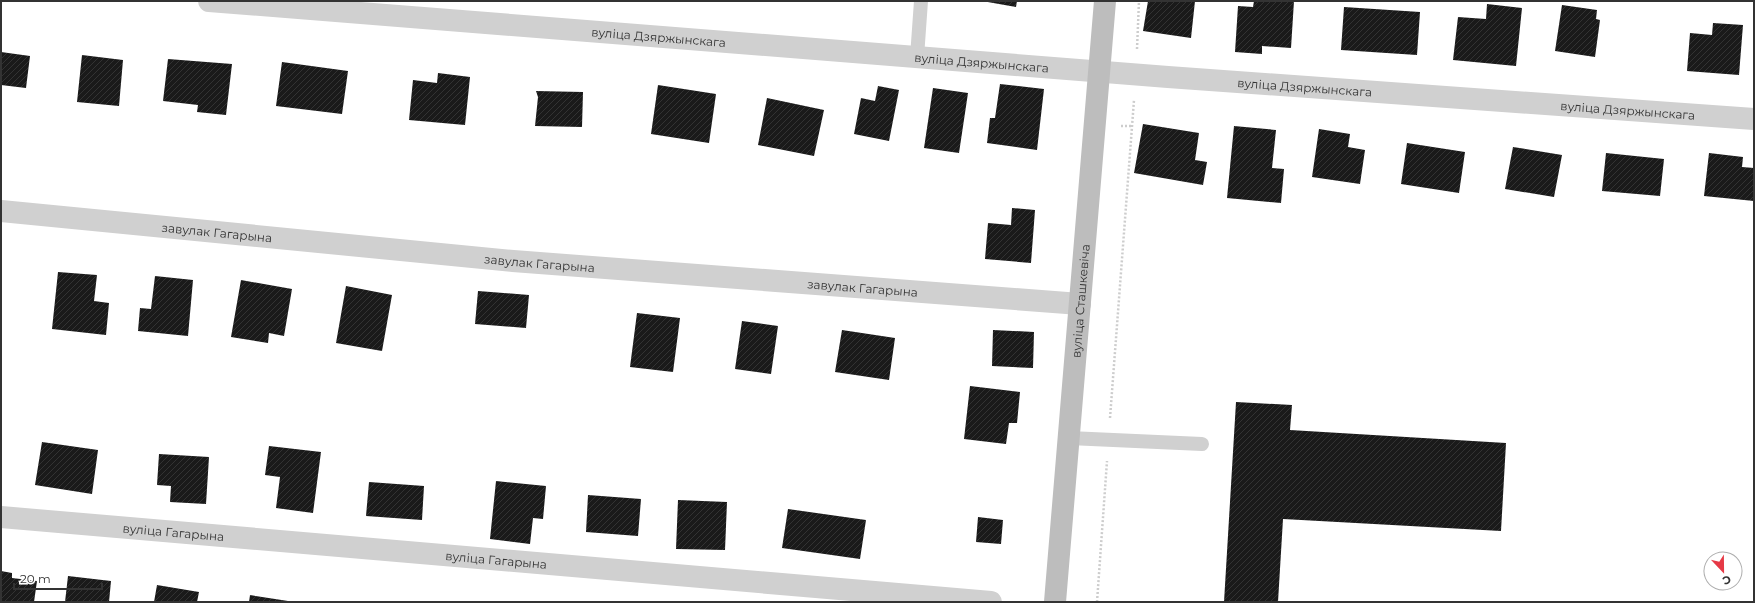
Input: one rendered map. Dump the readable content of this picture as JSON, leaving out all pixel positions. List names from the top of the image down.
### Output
{
  "streets": {
    "main road": ["вуліца Сташкевіча"],
    "street": ["вуліца Дзяржынскага", "завулак Гагарына", "вуліца Гагарына"]
  },
  "crossings": [
    ["вуліца Дзяржынскага", "вуліца Сташкевіча"],
    ["завулак Гагарына", "вуліца Сташкевіча"]
  ],
  "scale_bar": "20 m",
  "north": "bottom"
}
